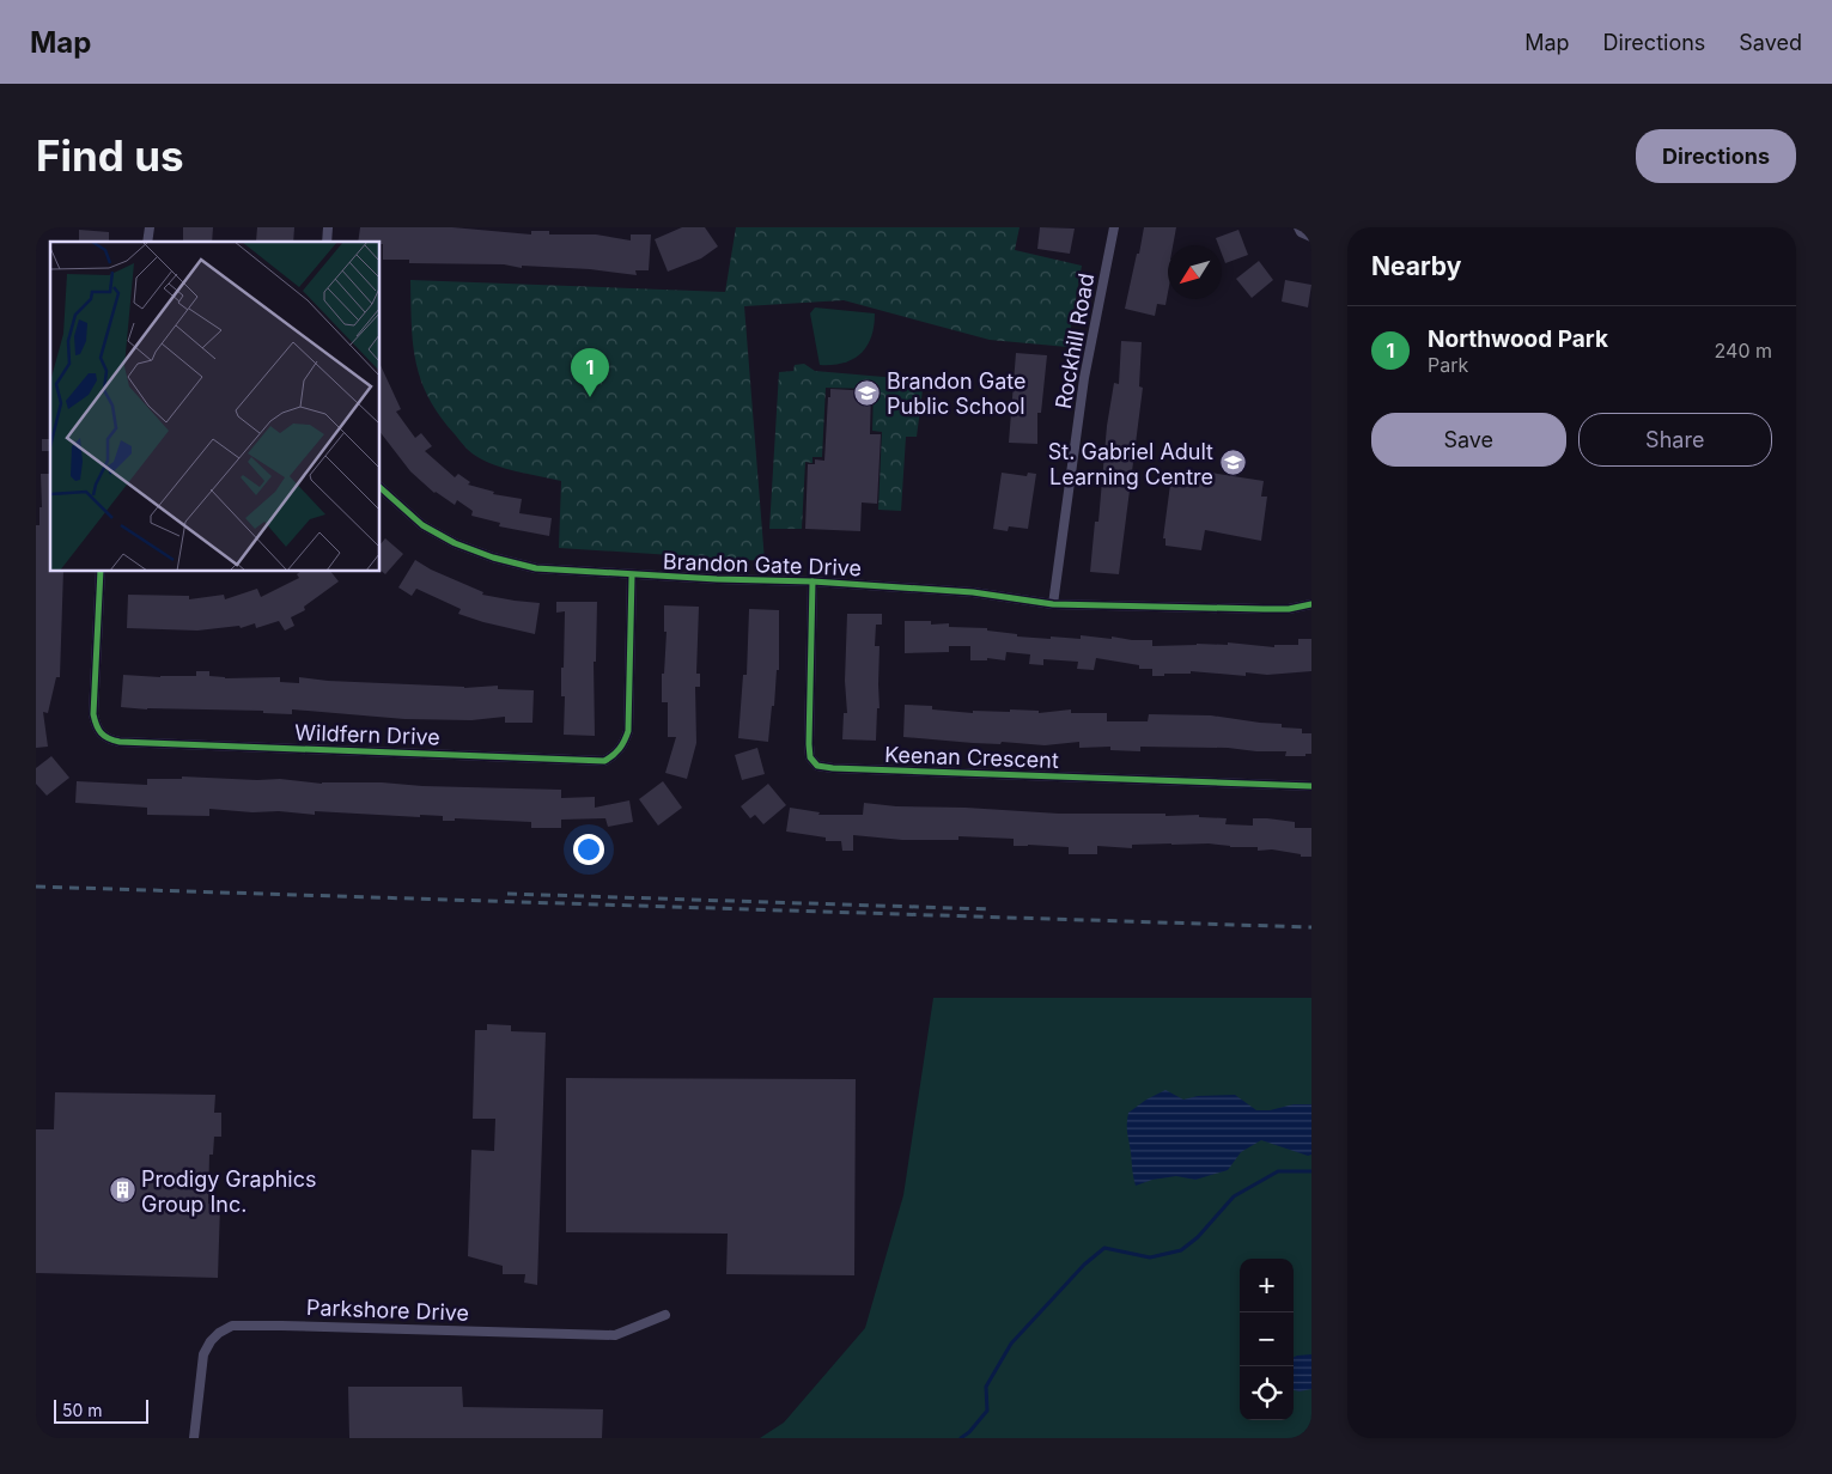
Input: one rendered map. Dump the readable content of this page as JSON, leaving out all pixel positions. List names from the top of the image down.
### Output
{
  "streets": {
    "street": [
      "Rockhill Road",
      "Brandon Gate Drive",
      "Wildfern Drive",
      "Keenan Crescent",
      "Parkshore Drive"
    ]
  },
  "crossings": [
    ["Rockhill Road", "Brandon Gate Drive"],
    ["Brandon Gate Drive", "Wildfern Drive"],
    ["Brandon Gate Drive", "Keenan Crescent"]
  ],
  "places": {
    "school or university": ["Brandon Gate Public School", "St. Gabriel Adult Learning Centre"],
    "building": ["Prodigy Graphics Group Inc."]
  },
  "scale_bar": "50 m",
  "north": "bottom left",
  "page": {
    "header": "Map",
    "nav": ["Map", "Directions", "Saved"],
    "buttons": [
      "Directions",
      ["Save", "Share"]
    ],
    "title": "Find us",
    "heading": "Nearby",
    "list": [
      {
        "mark": "1",
        "name": "Northwood Park",
        "note": "Park",
        "value": "240 m"
      }
    ],
    "pins": "1",
    "map_buttons": ["+", "−"],
    "scale": "50 m"
  }
}
